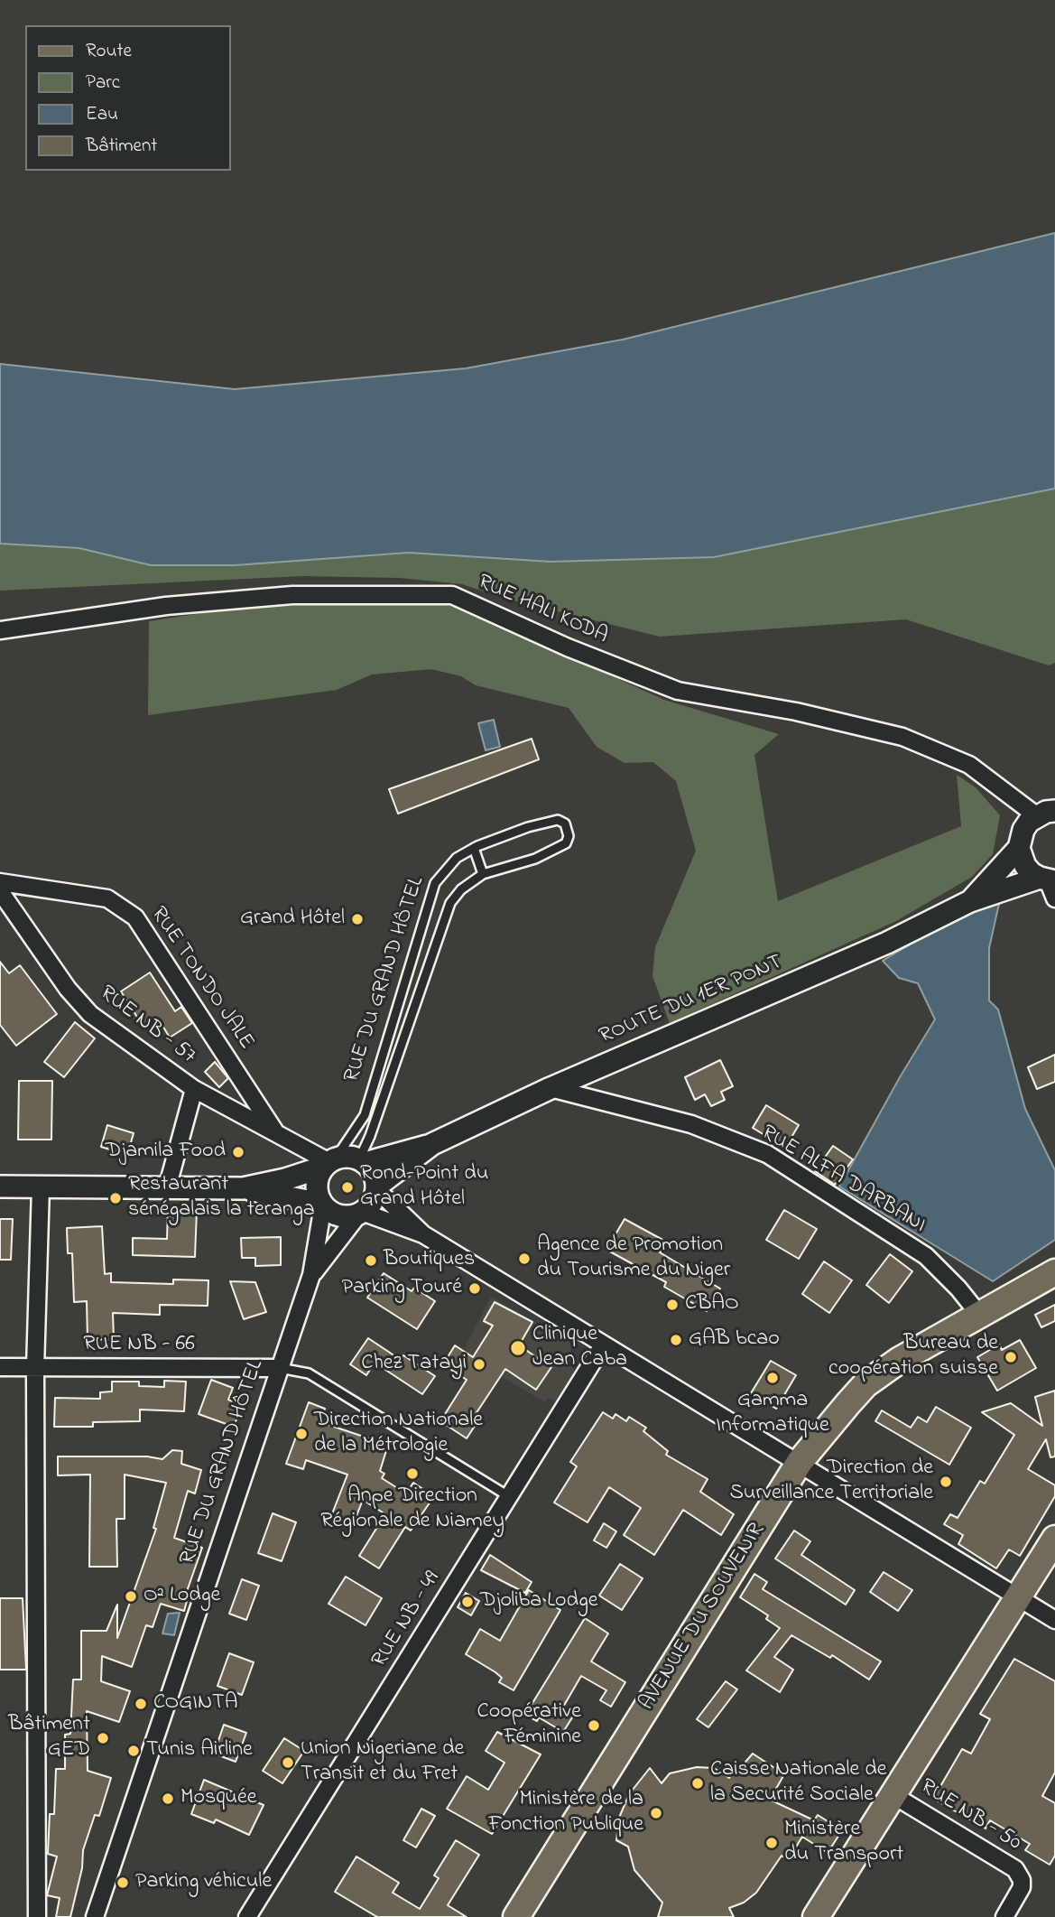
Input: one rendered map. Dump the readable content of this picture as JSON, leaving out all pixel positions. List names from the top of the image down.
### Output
{
  "streets": {
    "main road": ["AVENUE DU SOUVENIR"],
    "street": [
      "RUE HALI KODA",
      "RUE TONDO JALE",
      "RUE DU GRAND HÔTEL",
      "ROUTE DU 1ER PONT",
      "RUE NB - 57",
      "RUE ALFA DARBANI",
      "RUE NB - 66",
      "RUE NB - 49",
      "RUE NB - 50"
    ]
  },
  "crossings": [
    ["RUE HALI KODA", "ROUTE DU 1ER PONT"],
    ["RUE TONDO JALE", "RUE DU GRAND HÔTEL"],
    ["RUE TONDO JALE", "ROUTE DU 1ER PONT"],
    ["RUE TONDO JALE", "RUE NB - 57"],
    ["RUE DU GRAND HÔTEL", "ROUTE DU 1ER PONT"],
    ["RUE DU GRAND HÔTEL", "RUE NB - 66"],
    ["ROUTE DU 1ER PONT", "RUE ALFA DARBANI"],
    ["RUE ALFA DARBANI", "AVENUE DU SOUVENIR"]
  ],
  "places": [
    "Grand Hôtel",
    "Djamila Food",
    "Rond-Point du Grand Hôtel",
    "Restaurant sénégalais la teranga",
    "Agence de Promotion du Tourisme du Niger",
    "Boutiques",
    "Parking Touré",
    "CBAO",
    "GAB bcao",
    "Clinique Jean Caba",
    "Bureau de coopération suisse",
    "Chez Tatayi",
    "Gamma Informatique",
    "Direction Nationale de la Métrologie",
    "Anpe Direction Régionale de Niamey",
    "Direction de Surveillance Territoriale",
    "O² Lodge",
    "Djoliba Lodge",
    "COGINTA",
    "Coopérative Féminine",
    "Bâtiment GED",
    "Tunis Airline",
    "Union Nigeriane de Transit et du Fret",
    "Caisse Nationale de la Securité Sociale",
    "Mosquée",
    "Ministère de la Fonction Publique",
    "Ministère du Transport",
    "Parking véhicule"
  ],
  "legend": [
    "Route",
    "Parc",
    "Eau",
    "Bâtiment"
  ]
}
